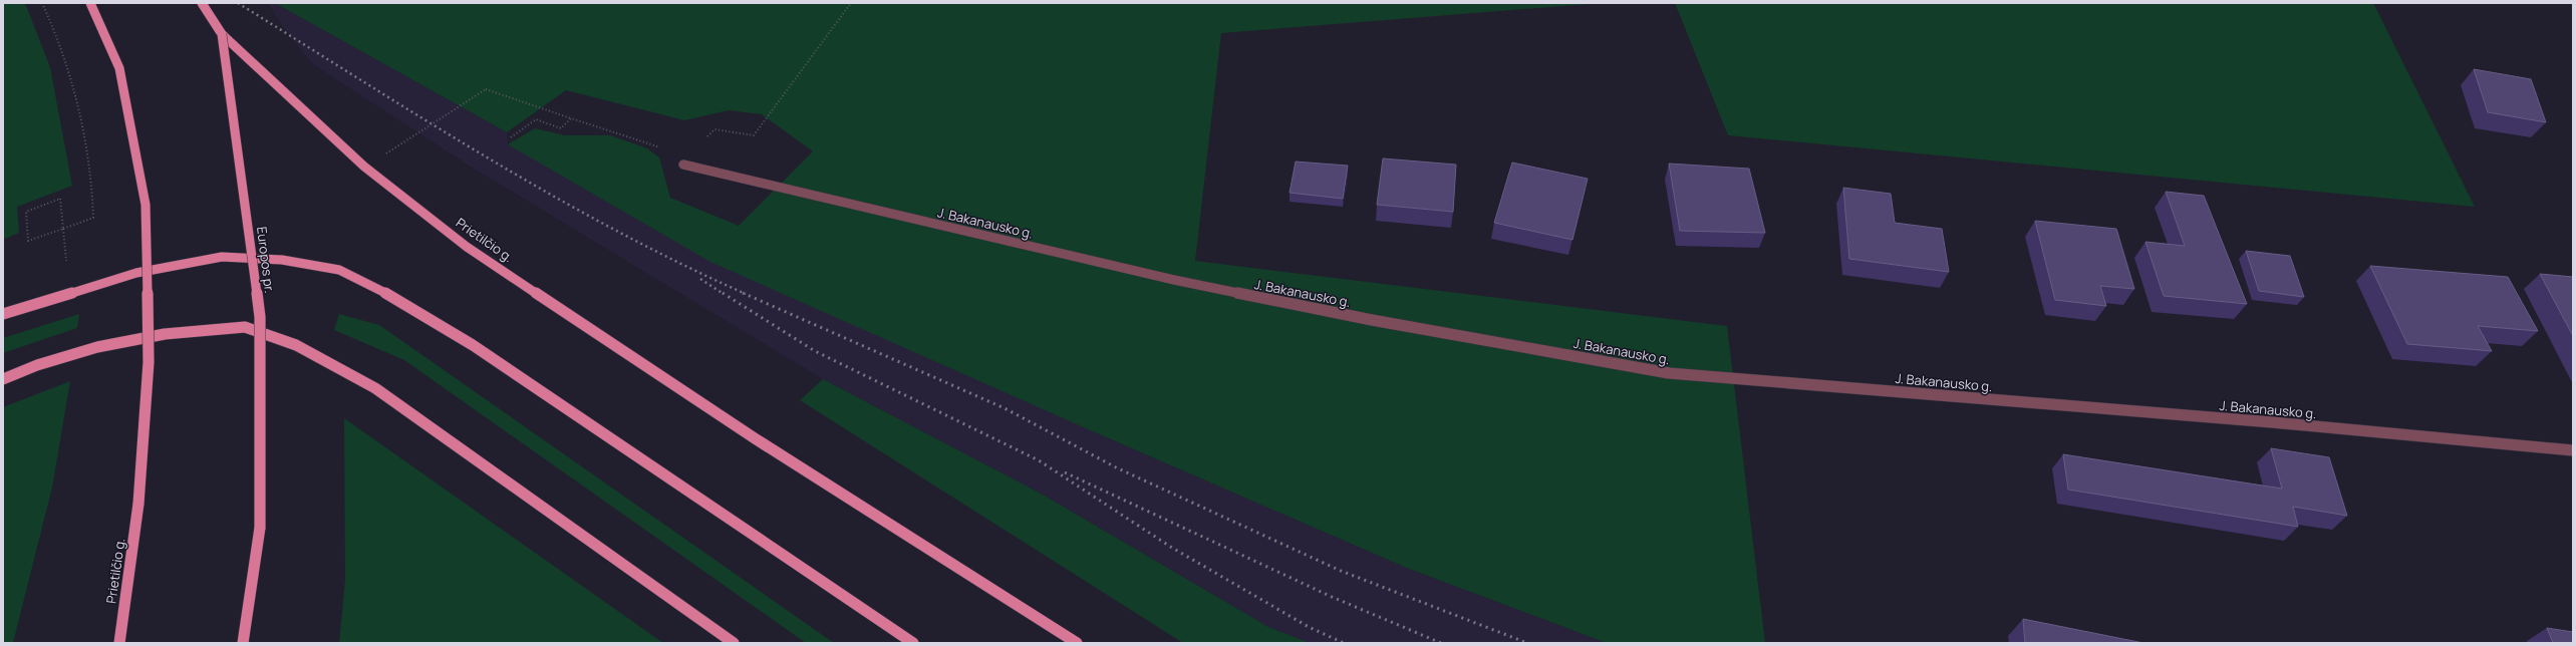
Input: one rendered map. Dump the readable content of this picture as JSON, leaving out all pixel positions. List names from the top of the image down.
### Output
{
  "streets": {
    "main road": ["Prietilčio g.", "Europos pr."],
    "street": ["J. Bakanausko g."]
  },
  "crossings": [
    ["Prietilčio g.", "Europos pr."]
  ]
}
